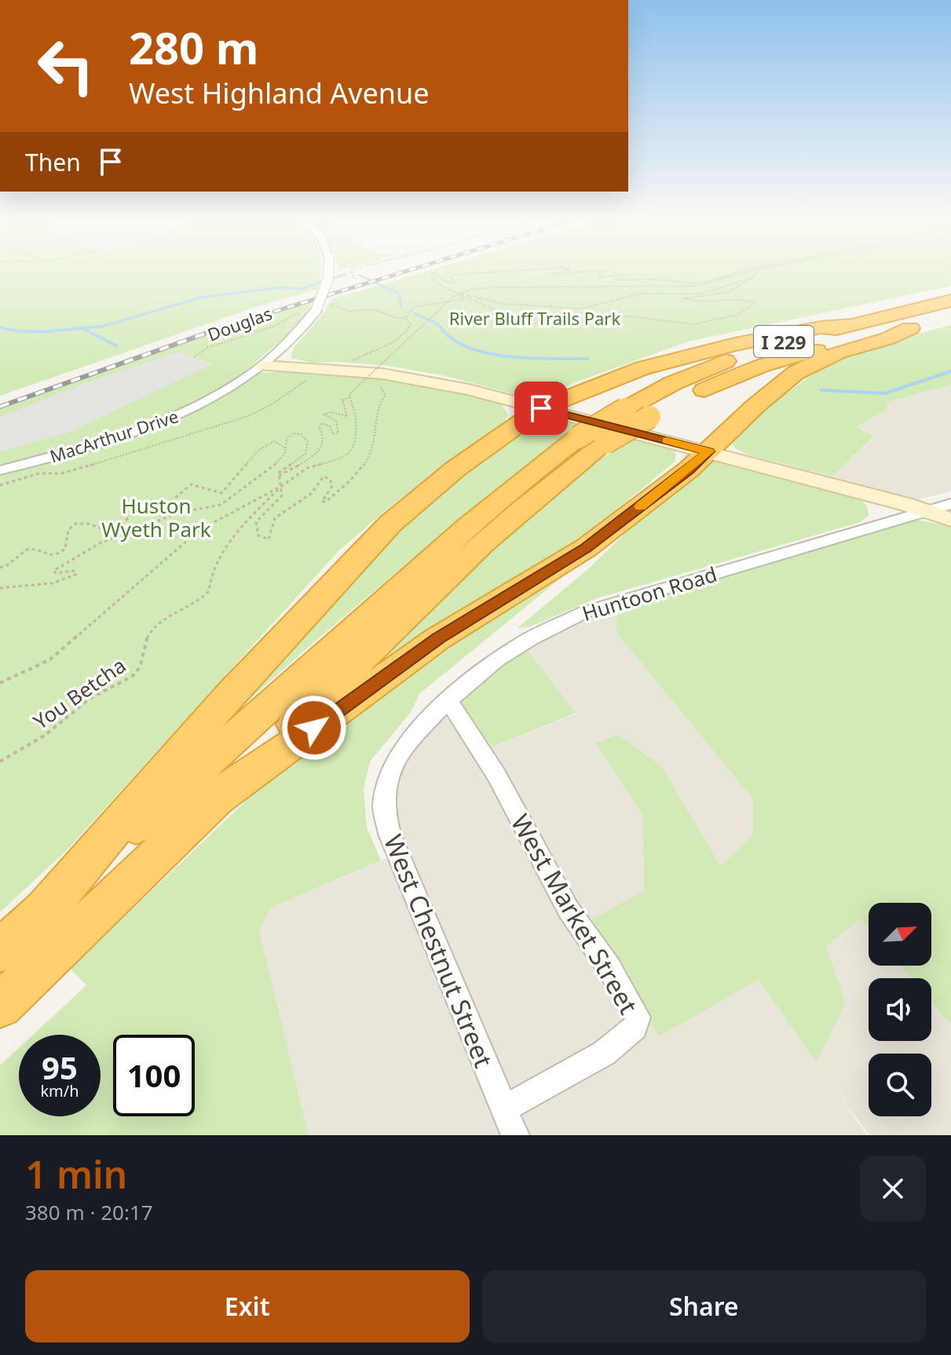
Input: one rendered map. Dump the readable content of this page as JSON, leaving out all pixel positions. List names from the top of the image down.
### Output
{
  "streets": {
    "highway": ["I 229"],
    "street": [
      "MacArthur Drive",
      "Huntoon Road",
      "West Market Street",
      "West Chestnut Street"
    ],
    "path": ["Douglas", "You Betcha"]
  },
  "crossings": [
    ["Douglas", "MacArthur Drive"],
    ["Huntoon Road", "West Market Street"],
    ["Huntoon Road", "West Chestnut Street"],
    ["West Market Street", "West Chestnut Street"]
  ],
  "parks": ["River Bluff Trails Park", "Huston Wyeth Park"],
  "north": "top right",
  "page": {
    "turn": ["280 m", "West Highland Avenue"],
    "then": "Then",
    "speed": "95 km/h",
    "limit": "100",
    "heading": ["1 min", "380 m · 20:17"],
    "buttons": ["Exit", "Share"]
  }
}
